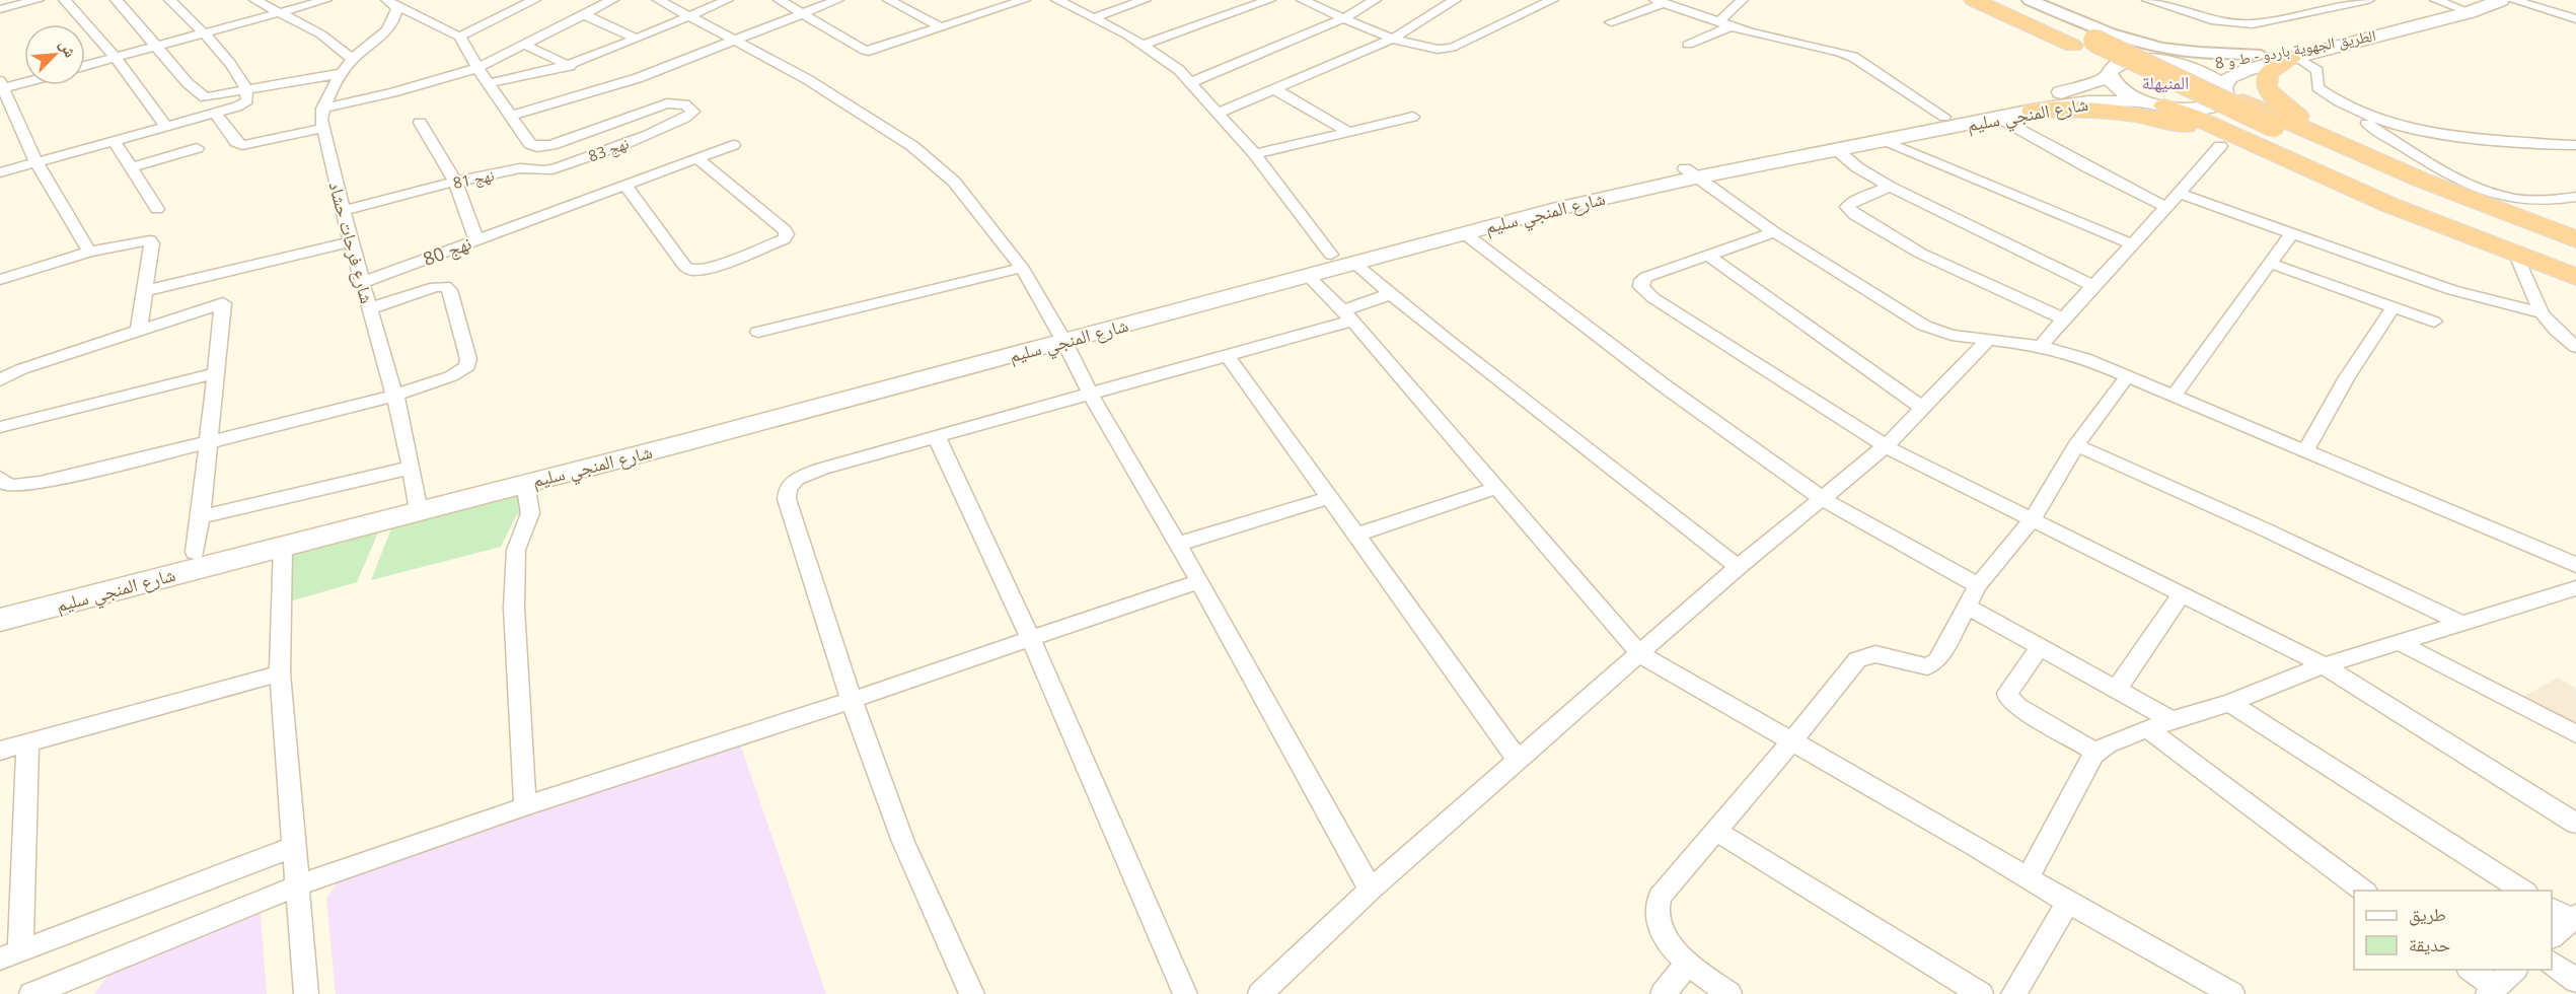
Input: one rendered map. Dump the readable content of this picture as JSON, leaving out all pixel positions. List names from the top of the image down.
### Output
{
  "streets": {
    "main road": ["الطريق الجهوية باردو - ط و 8", "شارع المنجي سليم"],
    "street": [
      "نهج 83",
      "نهج 81",
      "شارع فرحات حشاد",
      "نهج 80"
    ]
  },
  "crossings": [
    ["الطريق الجهوية باردو - ط و 8", "شارع المنجي سليم"],
    ["شارع المنجي سليم", "شارع فرحات حشاد"],
    ["نهج 83", "نهج 81"],
    ["نهج 81", "شارع فرحات حشاد"],
    ["شارع فرحات حشاد", "نهج 80"]
  ],
  "districts": ["المنيهلة"],
  "legend": ["طريق", "حديقة"],
  "north": "top right"
}
